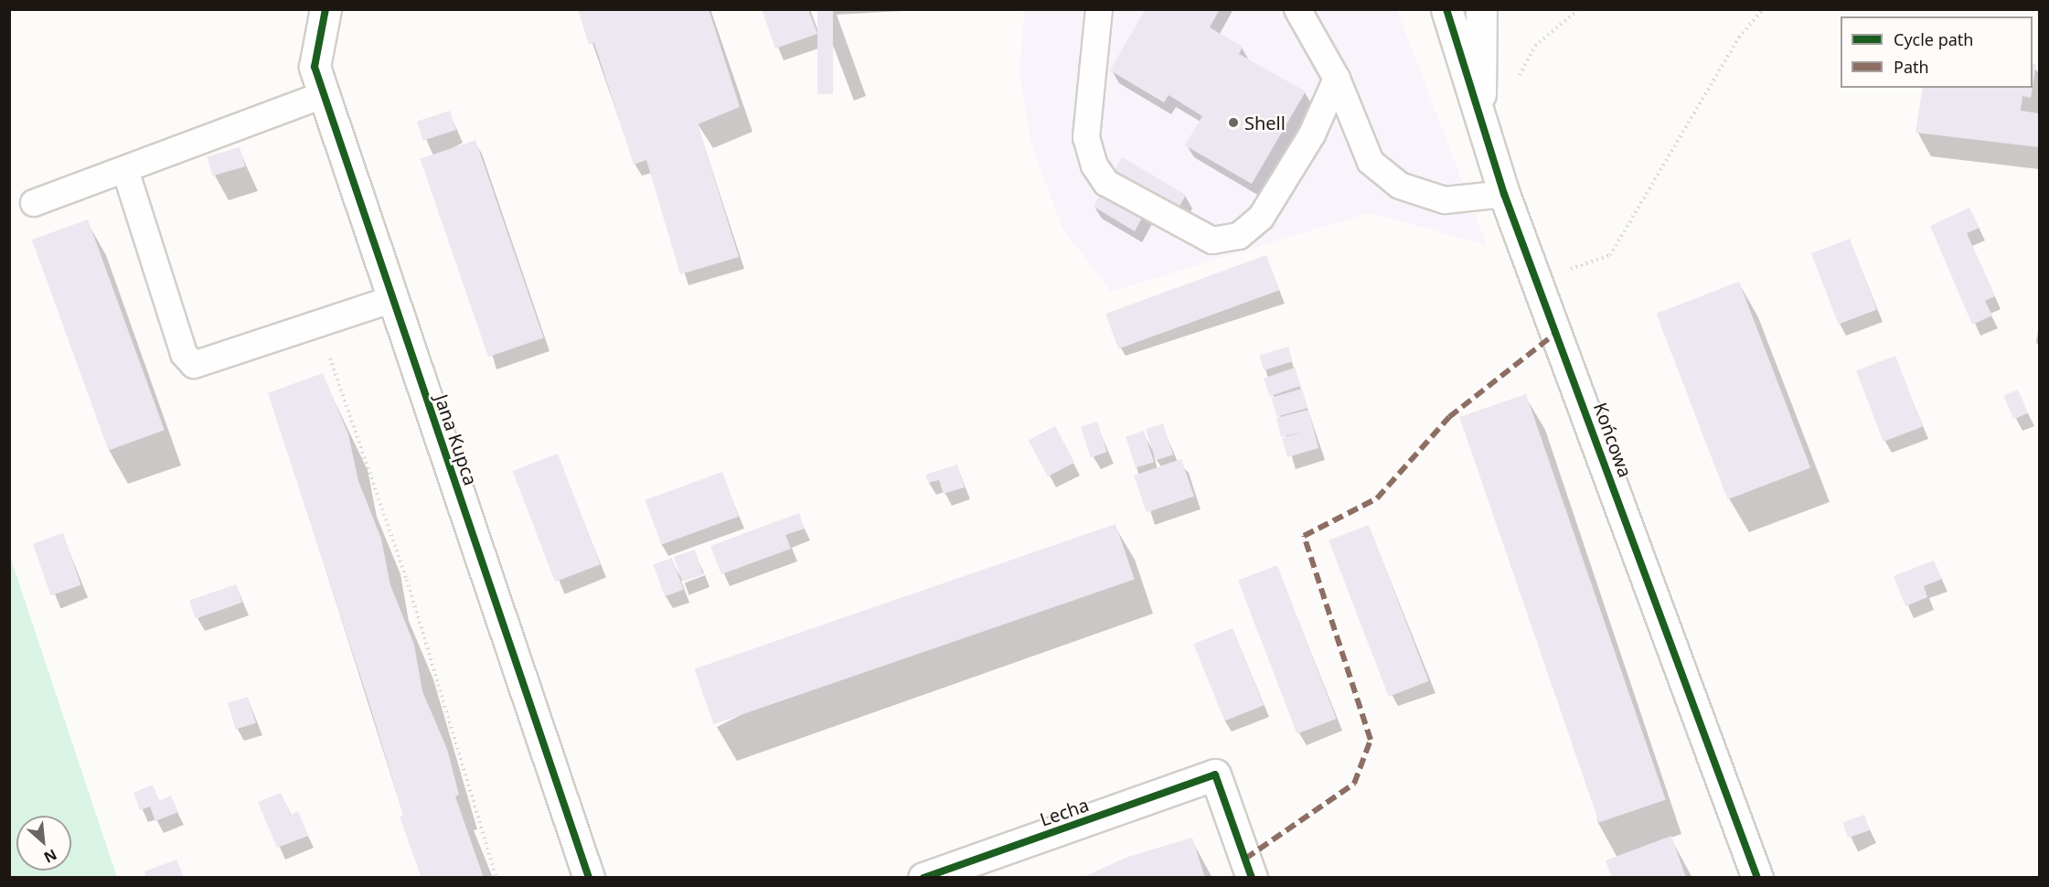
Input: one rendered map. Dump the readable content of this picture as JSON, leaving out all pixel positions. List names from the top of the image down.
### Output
{
  "streets": {
    "street": ["Jana Kupca", "Końcowa", "Lecha"]
  },
  "places": ["Shell"],
  "legend": ["Cycle path", "Path"],
  "north": "bottom right"
}
